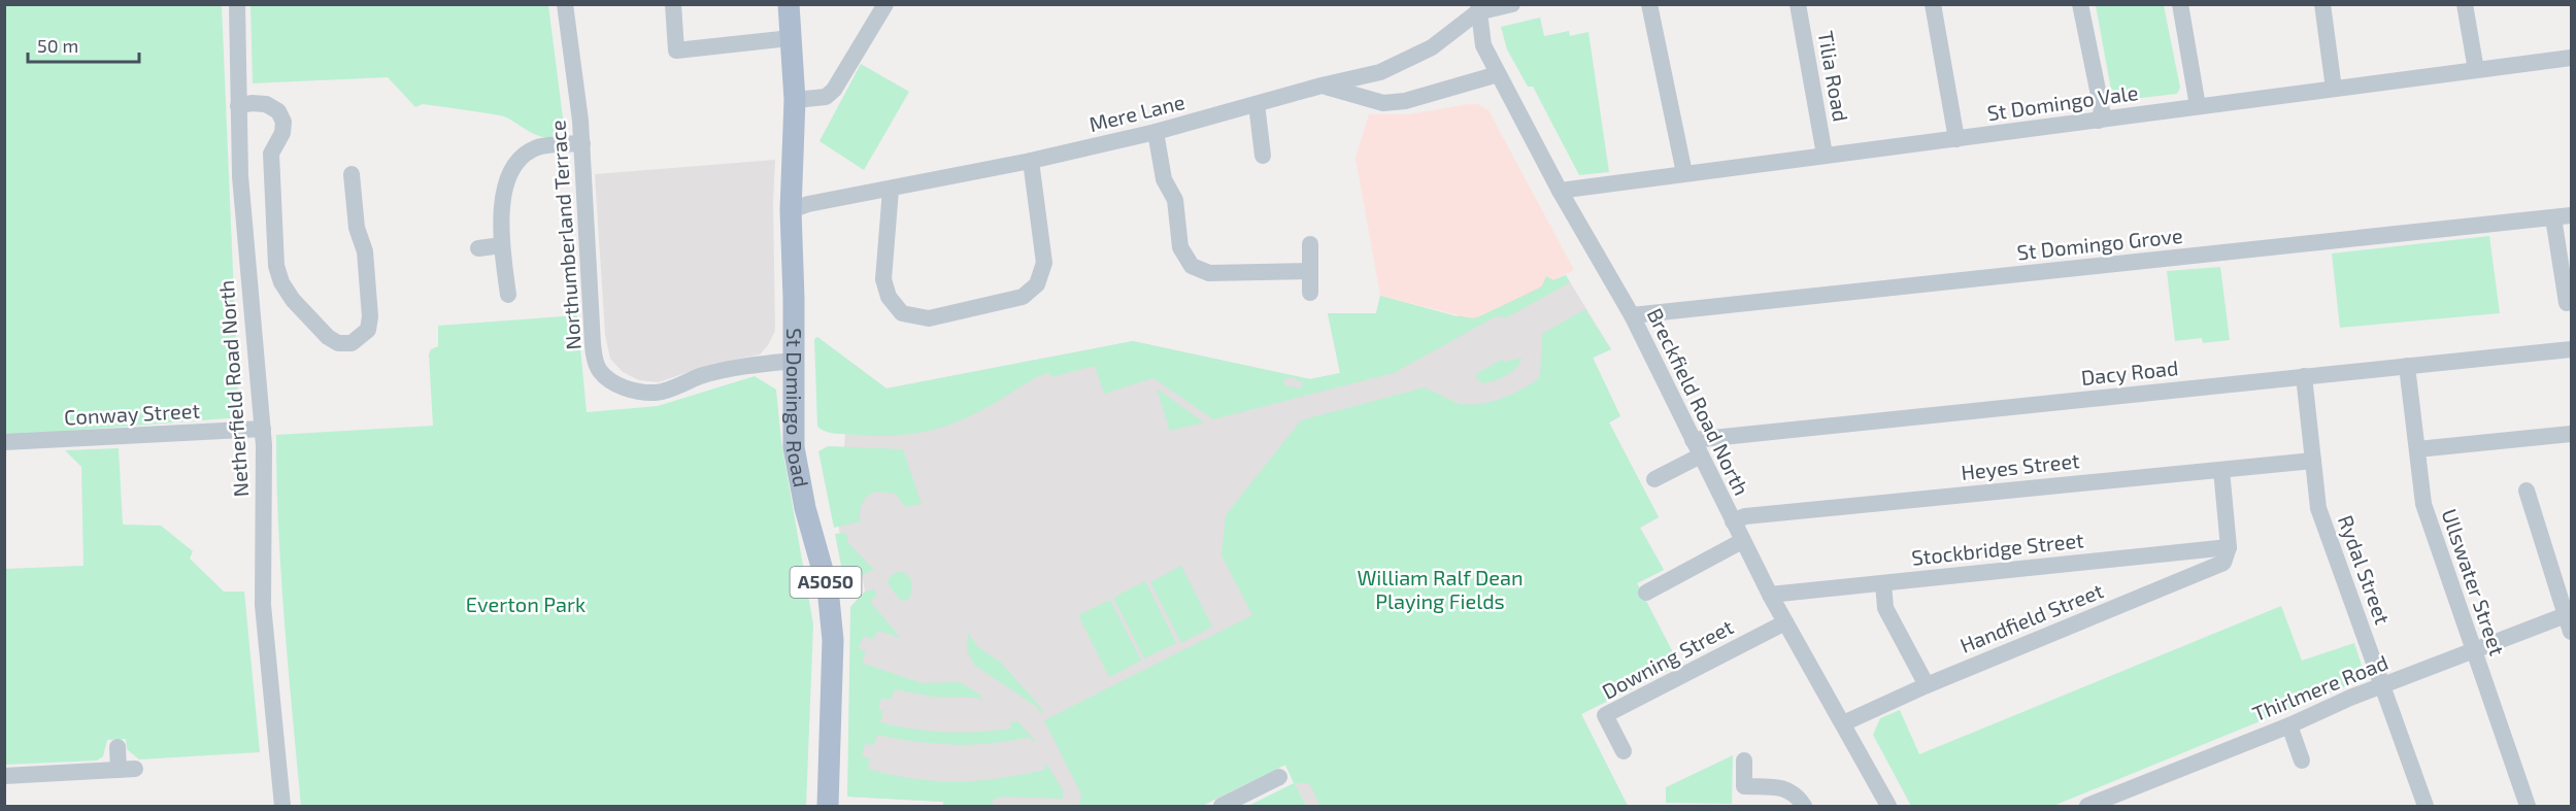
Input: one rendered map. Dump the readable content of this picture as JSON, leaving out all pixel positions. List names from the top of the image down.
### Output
{
  "streets": {
    "main road": ["St Domingo Road", "A5050"],
    "street": [
      "Tilia Road",
      "St Domingo Vale",
      "Mere Lane",
      "Northumberland Terrace",
      "St Domingo Grove",
      "Dacy Road",
      "Netherfield Road North",
      "Breckfield Road North",
      "Conway Street",
      "Heyes Street",
      "Stockbridge Street",
      "Rydal Street",
      "Ullswater Street",
      "Handfield Street",
      "Downing Street",
      "Thirlmere Road"
    ]
  },
  "crossings": [
    ["Tilia Road", "St Domingo Vale"],
    ["St Domingo Vale", "Breckfield Road North"],
    ["Mere Lane", "Breckfield Road North"],
    ["Mere Lane", "St Domingo Road"],
    ["Northumberland Terrace", "St Domingo Road"],
    ["St Domingo Grove", "Breckfield Road North"],
    ["Dacy Road", "Breckfield Road North"],
    ["Dacy Road", "Rydal Street"],
    ["Dacy Road", "Ullswater Street"],
    ["Netherfield Road North", "Conway Street"],
    ["Breckfield Road North", "Heyes Street"],
    ["Breckfield Road North", "Stockbridge Street"],
    ["Breckfield Road North", "Handfield Street"],
    ["Breckfield Road North", "Downing Street"],
    ["Heyes Street", "Rydal Street"],
    ["Stockbridge Street", "Handfield Street"],
    ["Rydal Street", "Thirlmere Road"],
    ["Ullswater Street", "Thirlmere Road"]
  ],
  "parks": ["William Ralf Dean Playing Fields", "Everton Park"],
  "scale_bar": "50 m"
}
